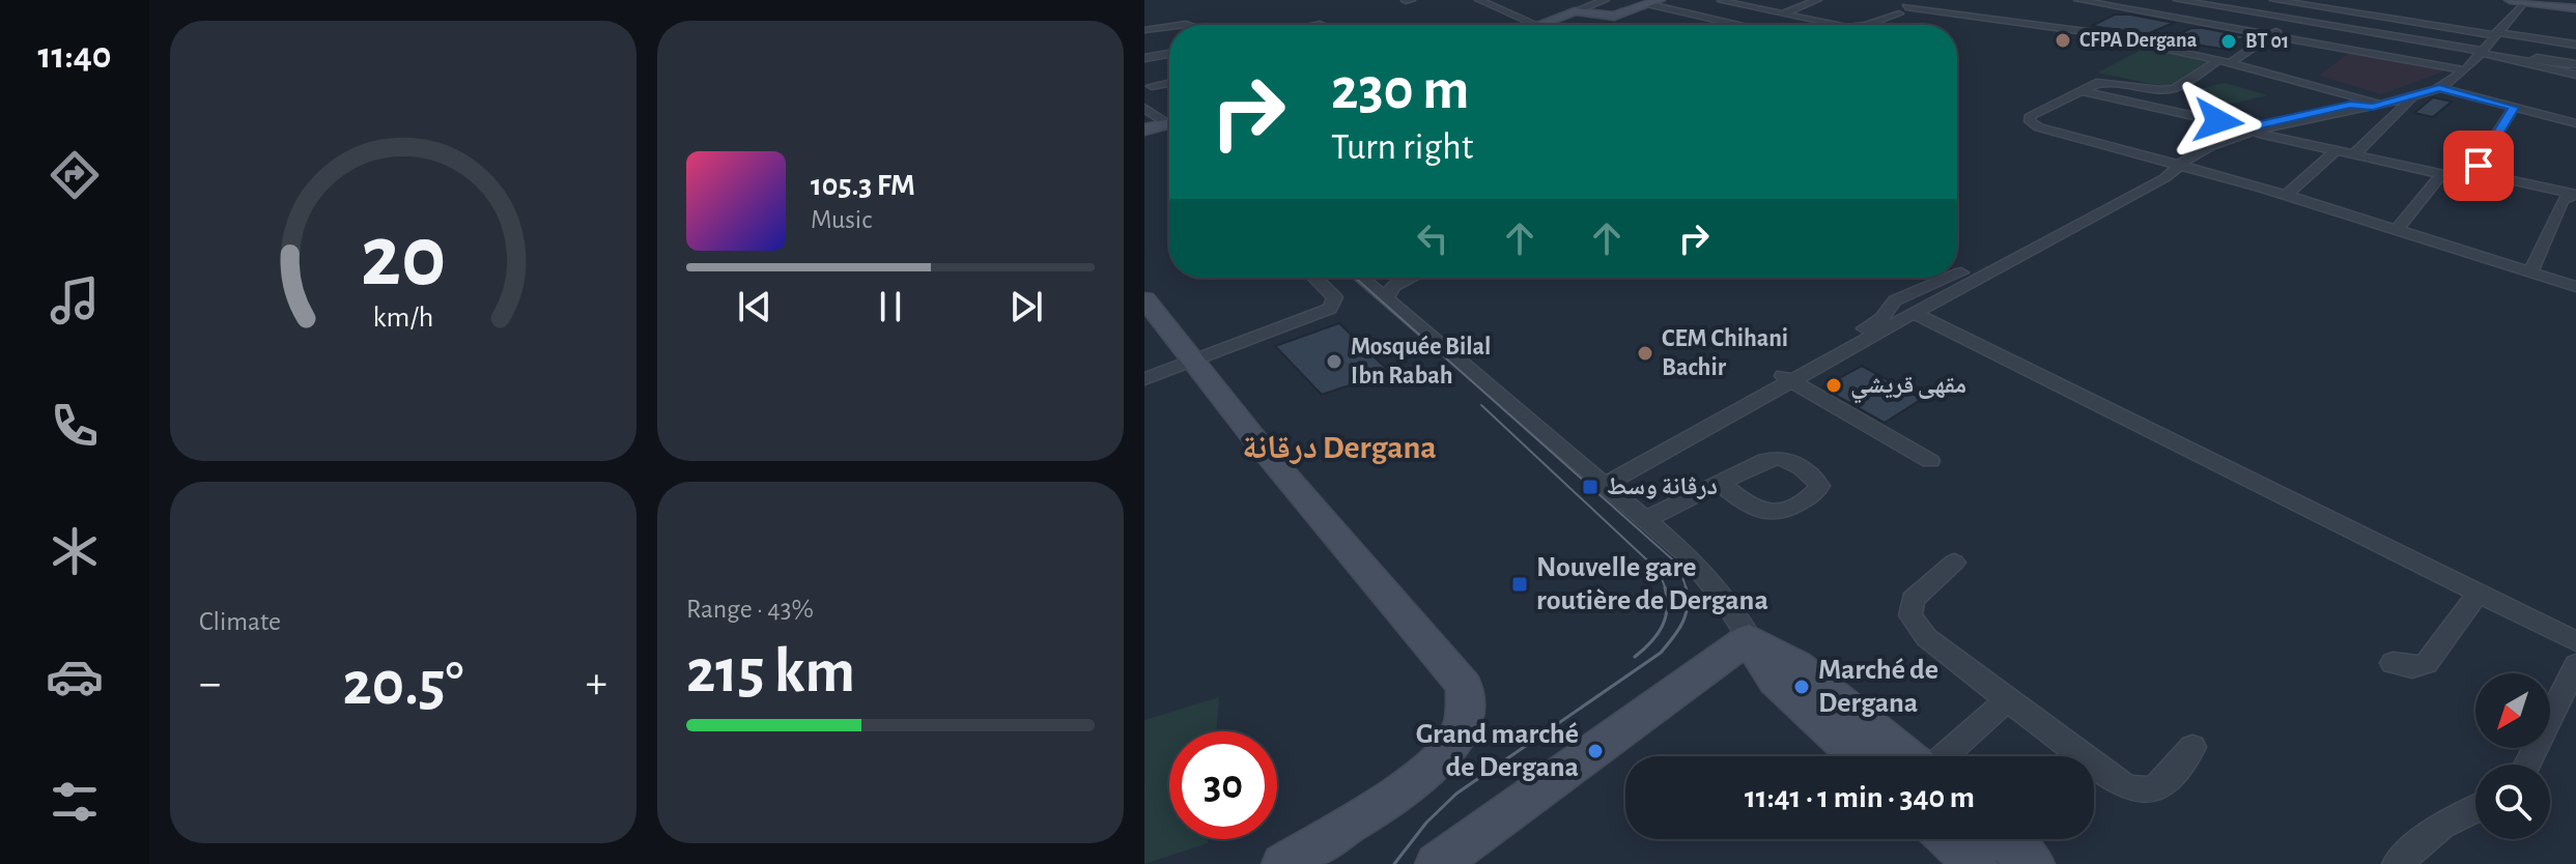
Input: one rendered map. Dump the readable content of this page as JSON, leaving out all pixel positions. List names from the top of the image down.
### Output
{
  "districts": ["درقانة Dergana"],
  "places": {
    "other": [
      "CFPA Dergana",
      "BT 01",
      "CEM Chihani Bachir",
      "Mosquée Bilal Ibn Rabah",
      "مقهى قريشي",
      "Marché de Dergana",
      "Grand marché de Dergana"
    ],
    "transit": ["درڨانة وسط", "Nouvelle gare routière de Dergana"]
  },
  "north": "bottom left",
  "page": {
    "tabs": "11:40",
    "turn": ["230 m", "Turn right"],
    "song": ["105.3 FM", "Music"],
    "tile": [
      "Climate",
      ["Range · 43%", "215 km"]
    ],
    "heat": ["−", "20.5°", "+"],
    "limit": "30",
    "trip": "11:41 · 1 min · 340 m",
    "gauge": ["20", "km/h"]
  }
}
